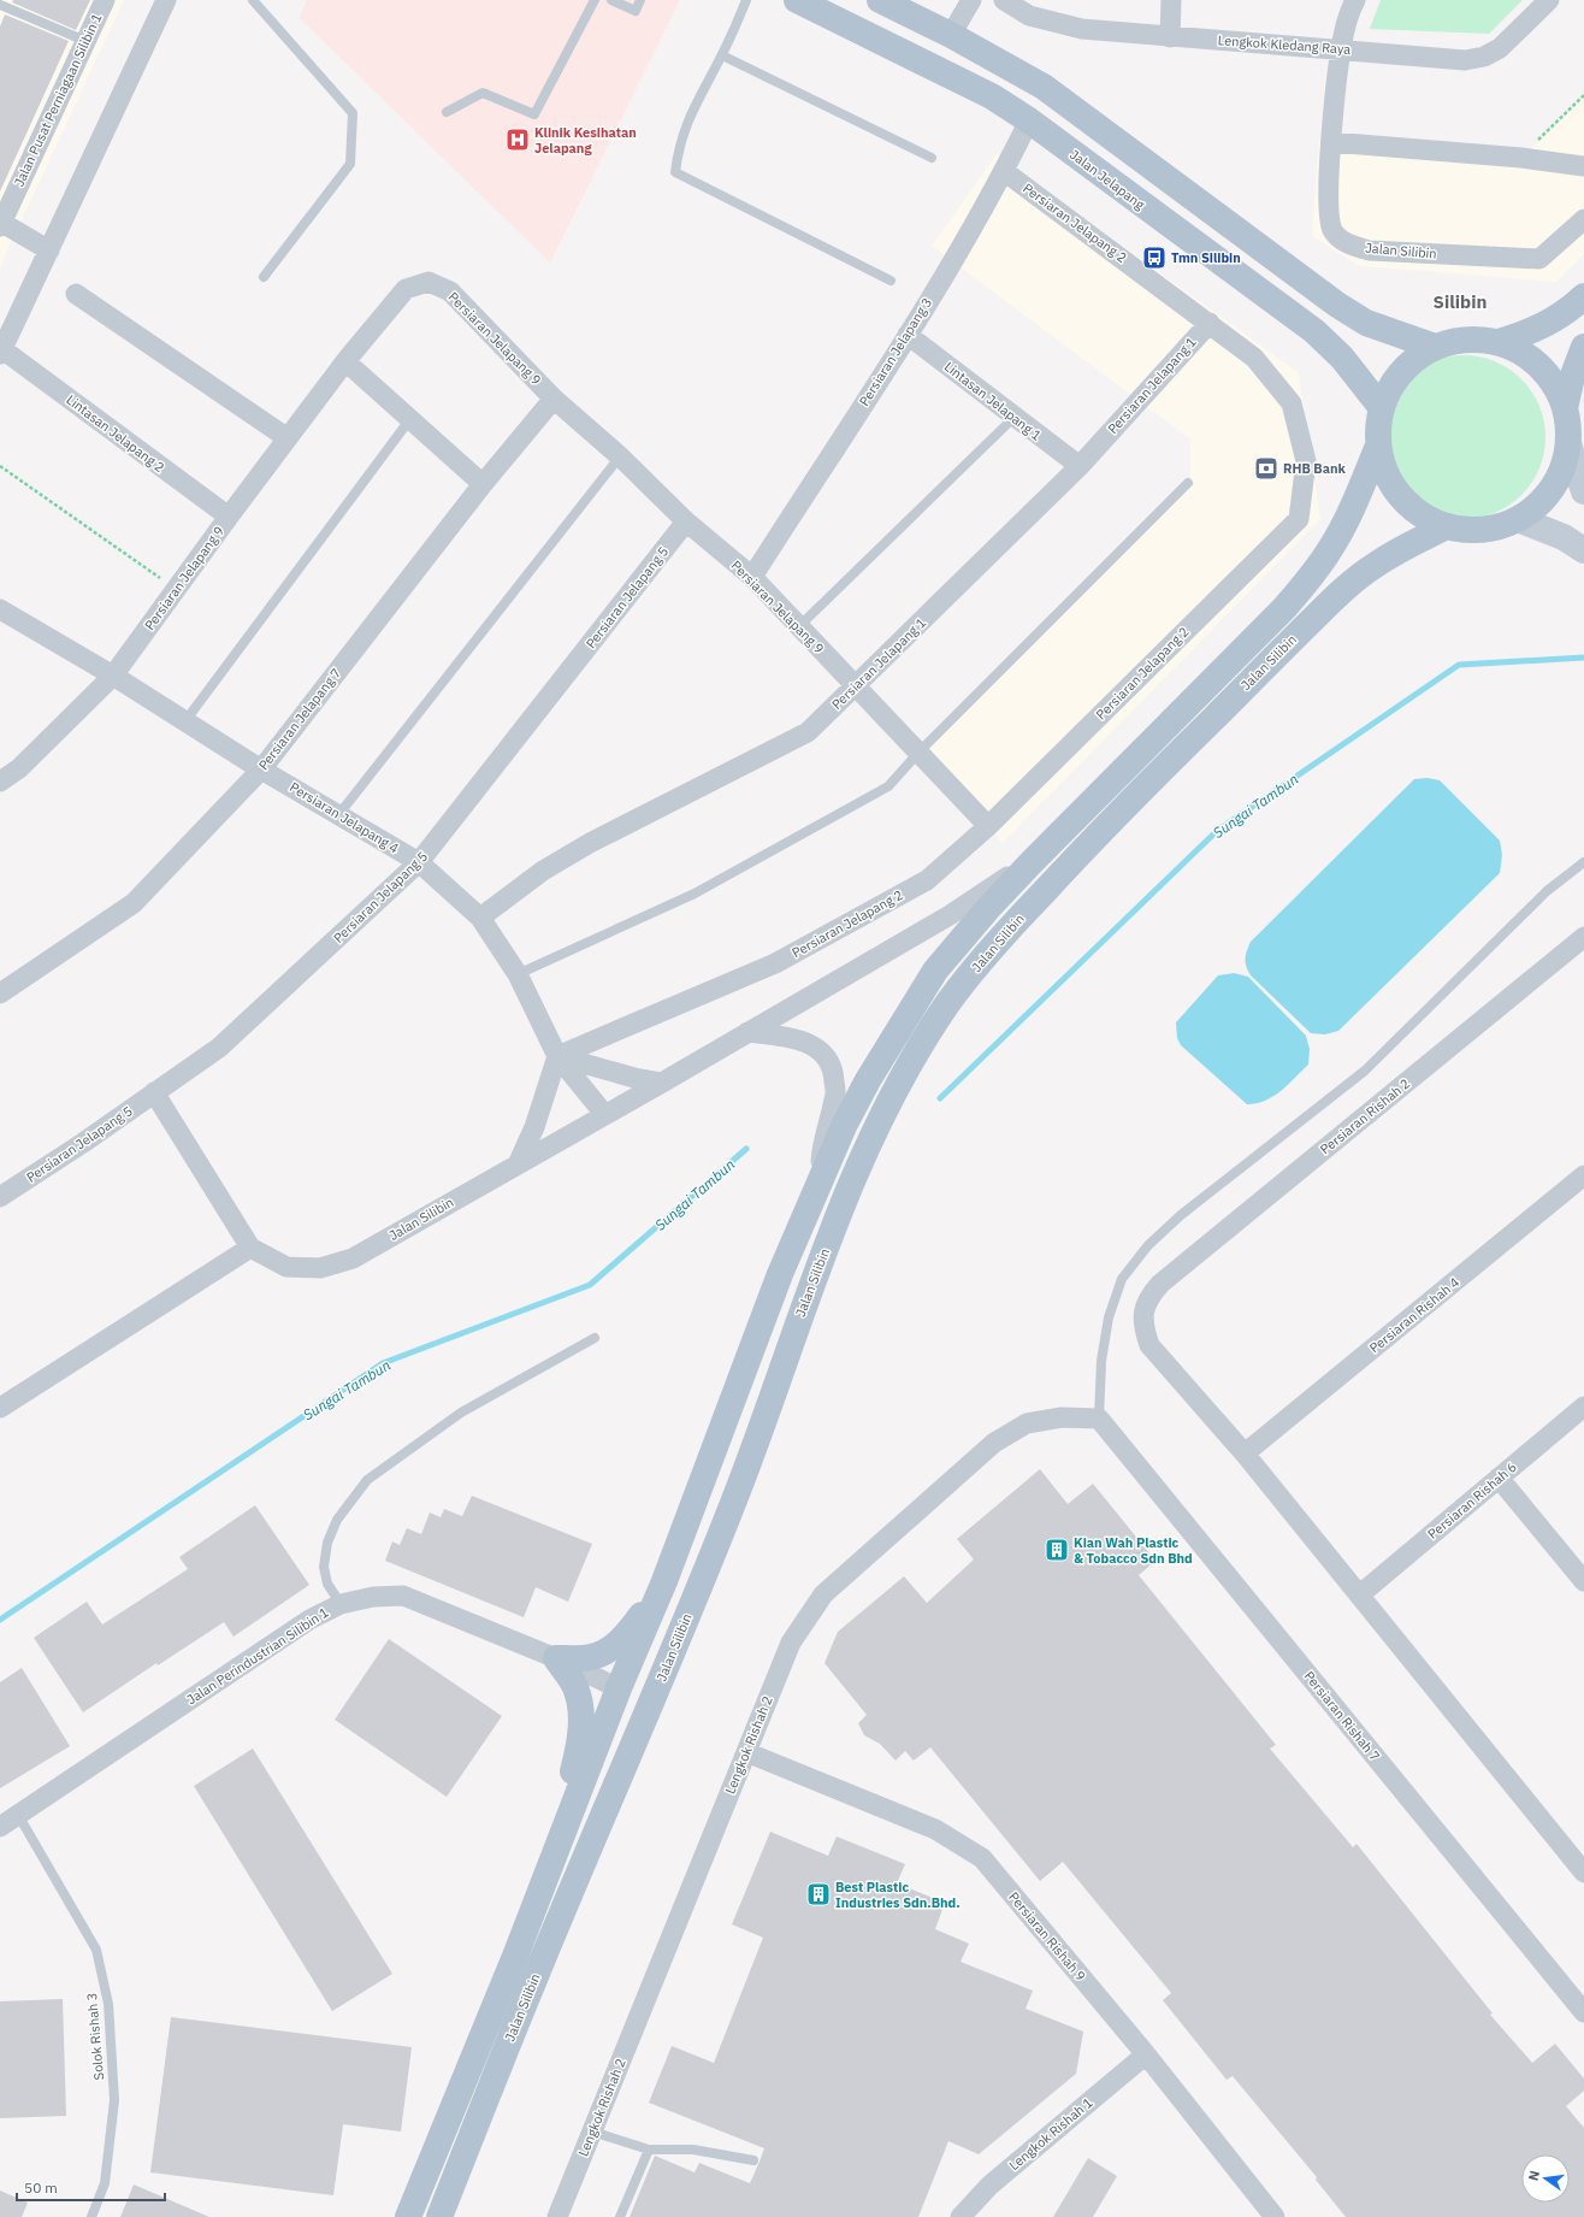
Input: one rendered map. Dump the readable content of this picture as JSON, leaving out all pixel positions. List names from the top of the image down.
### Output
{
  "streets": {
    "main road": ["Jalan Jelapang", "Jalan Silibin"],
    "street": [
      "Lengkok Kledang Raya",
      "Jalan Pusat Perniagaan Silibin 1",
      "Persiaran Jelapang 2",
      "Persiaran Jelapang 9",
      "Persiaran Jelapang 3",
      "Persiaran Jelapang 1",
      "Lintasan Jelapang 1",
      "Lintasan Jelapang 2",
      "Persiaran Jelapang 5",
      "Persiaran Jelapang 7",
      "Persiaran Jelapang 4",
      "Persiaran Rishah 2",
      "Persiaran Rishah 4",
      "Persiaran Rishah 6",
      "Jalan Perindustrian Silibin 1",
      "Persiaran Rishah 7",
      "Lengkok Rishah 2",
      "Persiaran Rishah 9",
      "Lengkok Rishah 1"
    ],
    "lane": ["Solok Rishah 3"]
  },
  "crossings": [
    ["Lengkok Kledang Raya", "Jalan Silibin"],
    ["Jalan Jelapang", "Persiaran Jelapang 3"],
    ["Persiaran Jelapang 2", "Persiaran Jelapang 9"],
    ["Persiaran Jelapang 2", "Persiaran Jelapang 3"],
    ["Persiaran Jelapang 2", "Persiaran Jelapang 1"],
    ["Persiaran Jelapang 2", "Persiaran Jelapang 4"],
    ["Jalan Silibin", "Persiaran Jelapang 4"],
    ["Jalan Silibin", "Jalan Perindustrian Silibin 1"],
    ["Persiaran Jelapang 9", "Persiaran Jelapang 3"],
    ["Persiaran Jelapang 9", "Persiaran Jelapang 1"],
    ["Persiaran Jelapang 9", "Lintasan Jelapang 2"],
    ["Persiaran Jelapang 9", "Persiaran Jelapang 5"],
    ["Persiaran Jelapang 9", "Persiaran Jelapang 7"],
    ["Persiaran Jelapang 9", "Persiaran Jelapang 4"],
    ["Persiaran Jelapang 3", "Lintasan Jelapang 1"],
    ["Persiaran Jelapang 1", "Lintasan Jelapang 1"],
    ["Persiaran Jelapang 1", "Persiaran Jelapang 4"],
    ["Persiaran Jelapang 5", "Persiaran Jelapang 4"],
    ["Persiaran Jelapang 7", "Persiaran Jelapang 4"],
    ["Persiaran Rishah 2", "Persiaran Rishah 4"],
    ["Jalan Perindustrian Silibin 1", "Solok Rishah 3"],
    ["Persiaran Rishah 7", "Lengkok Rishah 2"],
    ["Lengkok Rishah 2", "Persiaran Rishah 9"],
    ["Persiaran Rishah 9", "Lengkok Rishah 1"]
  ],
  "districts": ["Silibin"],
  "water": ["Sungai Tambun"],
  "places": {
    "hospital": ["Klinik Kesihatan Jelapang"],
    "bus stop": ["Tmn Silibin"],
    "bank": ["RHB Bank"],
    "building": ["Kian Wah Plastic & Tobacco Sdn Bhd", "Best Plastic Industries Sdn.Bhd."]
  },
  "scale_bar": "50 m",
  "north": "left"
}
